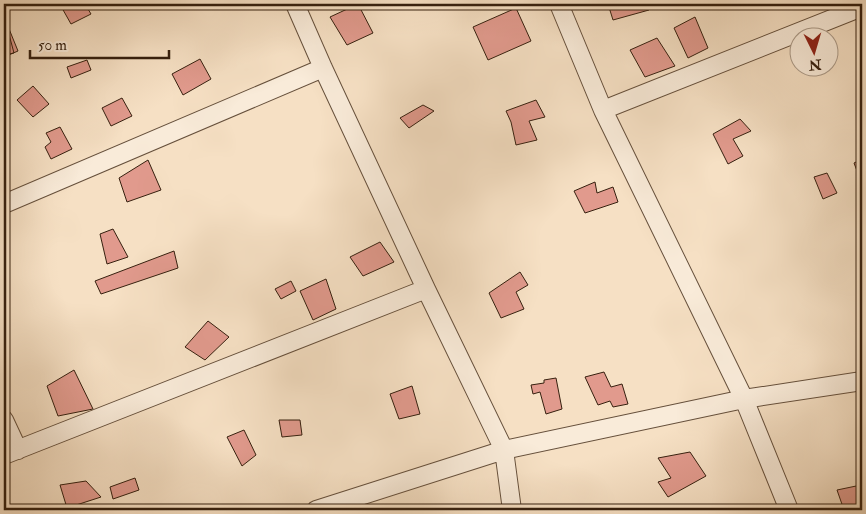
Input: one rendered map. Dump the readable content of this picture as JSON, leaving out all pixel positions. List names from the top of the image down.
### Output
{
  "scale_bar": "50 m",
  "north": "bottom"
}
